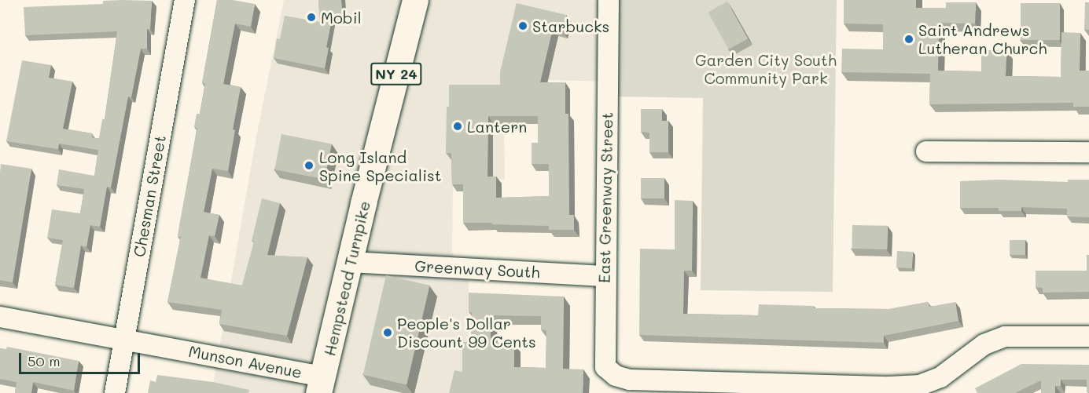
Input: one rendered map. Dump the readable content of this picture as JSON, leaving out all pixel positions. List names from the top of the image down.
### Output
{
  "streets": {
    "main road": ["NY 24", "Hempstead Turnpike"],
    "street": [
      "Chesman Street",
      "East Greenway Street",
      "Greenway South",
      "Munson Avenue"
    ]
  },
  "crossings": [
    ["Chesman Street", "Munson Avenue"],
    ["East Greenway Street", "Greenway South"],
    ["Greenway South", "Hempstead Turnpike"],
    ["Hempstead Turnpike", "Munson Avenue"]
  ],
  "parks": ["Garden City South Community Park"],
  "places": [
    "Mobil",
    "Starbucks",
    "Saint Andrews Lutheran Church",
    "Lantern",
    "Long Island Spine Specialist",
    "People's Dollar Discount 99 Cents"
  ],
  "scale_bar": "50 m"
}
